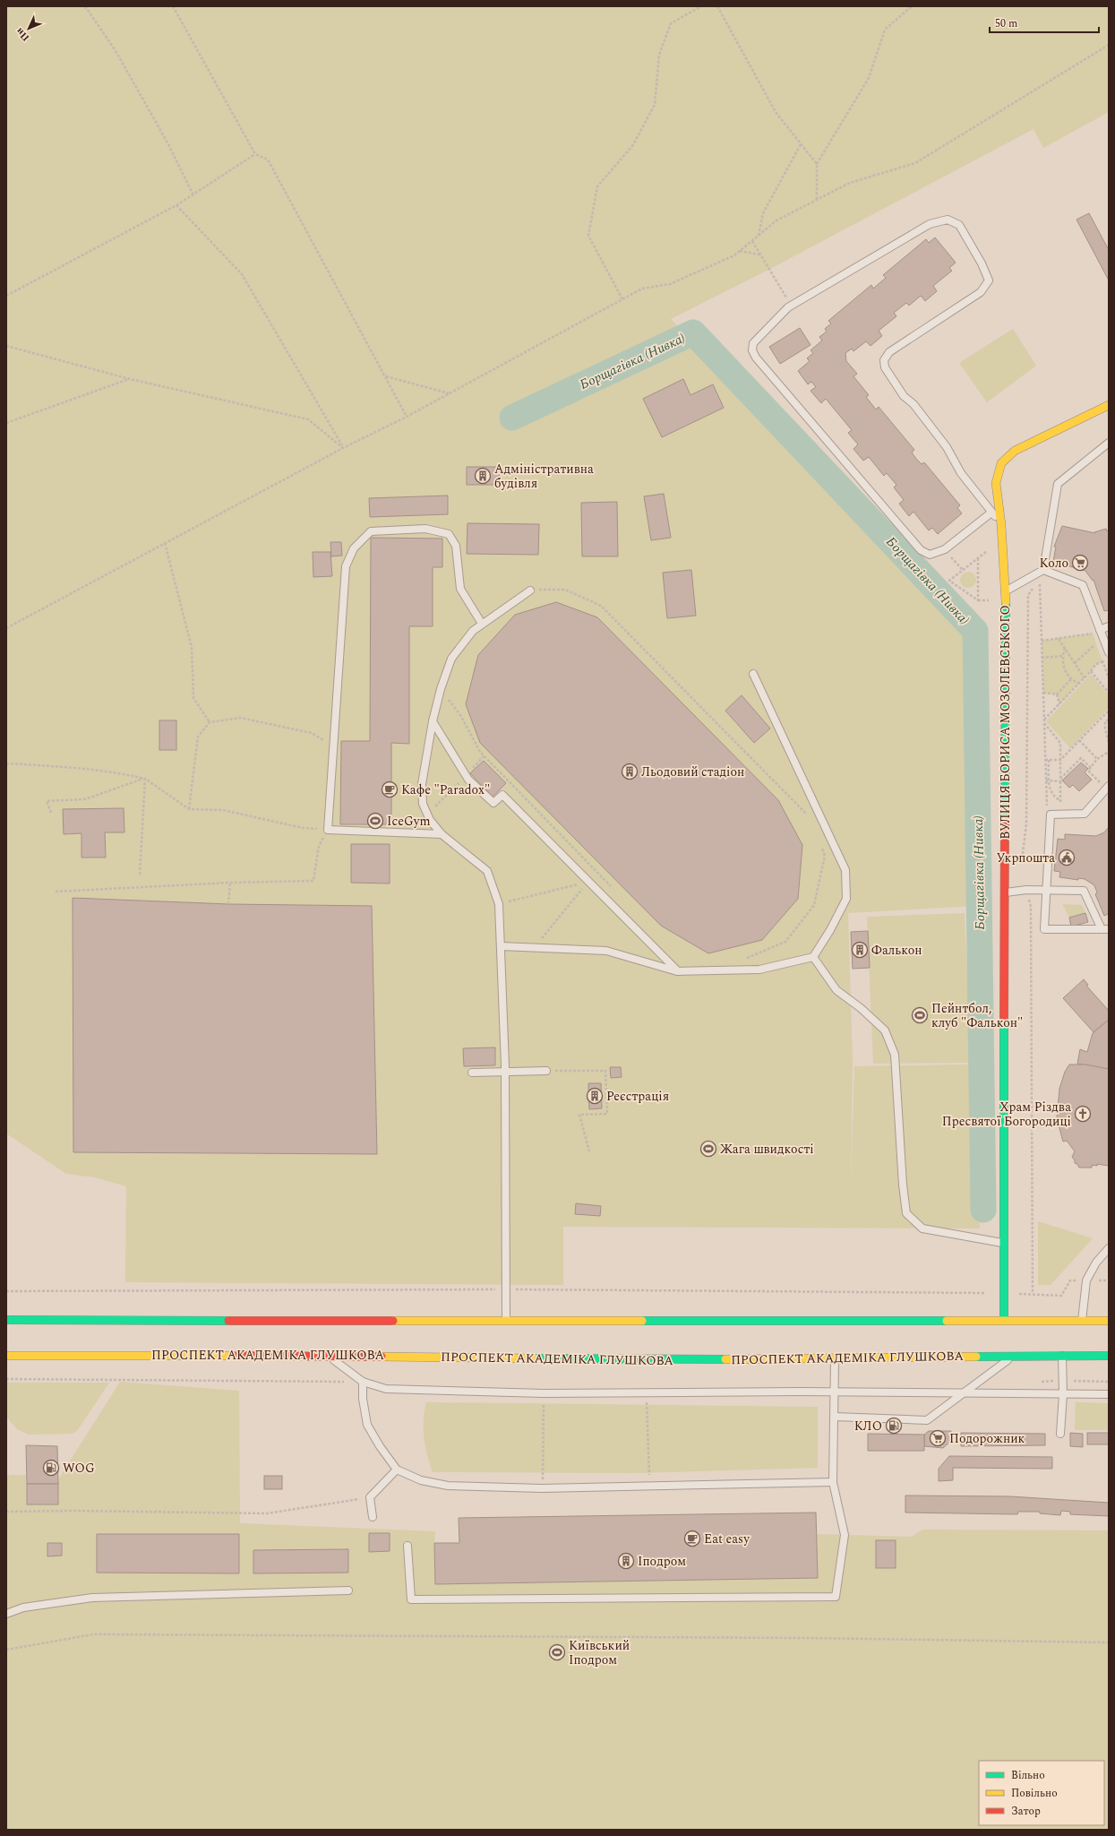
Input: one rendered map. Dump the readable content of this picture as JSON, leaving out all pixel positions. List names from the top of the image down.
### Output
{
  "streets": {
    "main road": ["ВУЛИЦЯ БОРИСА МОЗОЛЕВСЬКОГО", "ПРОСПЕКТ АКАДЕМІКА ГЛУШКОВА"]
  },
  "water": ["Борщагівка (Нивка)"],
  "places": {
    "building": [
      "Адміністративна будівля",
      "Льодовий стадіон",
      "Фалькон",
      "Реєстрація",
      "Іподром"
    ],
    "supermarket": ["Коло", "Подорожник"],
    "cafe": ["Кафе \"Paradox\"", "Eat easy"],
    "sports": [
      "IceGym",
      "Пейнтбол, клуб \"Фалькон\"",
      "Жага швидкості",
      "Київський Іподром"
    ],
    "public building": ["Укрпошта"],
    "church": ["Храм Різдва Пресвятої Богородиці"],
    "fuel station": ["КЛО", "WOG"]
  },
  "legend": ["Вільно", "Повільно", "Затор"],
  "scale_bar": "50 m",
  "north": "bottom left"
}
